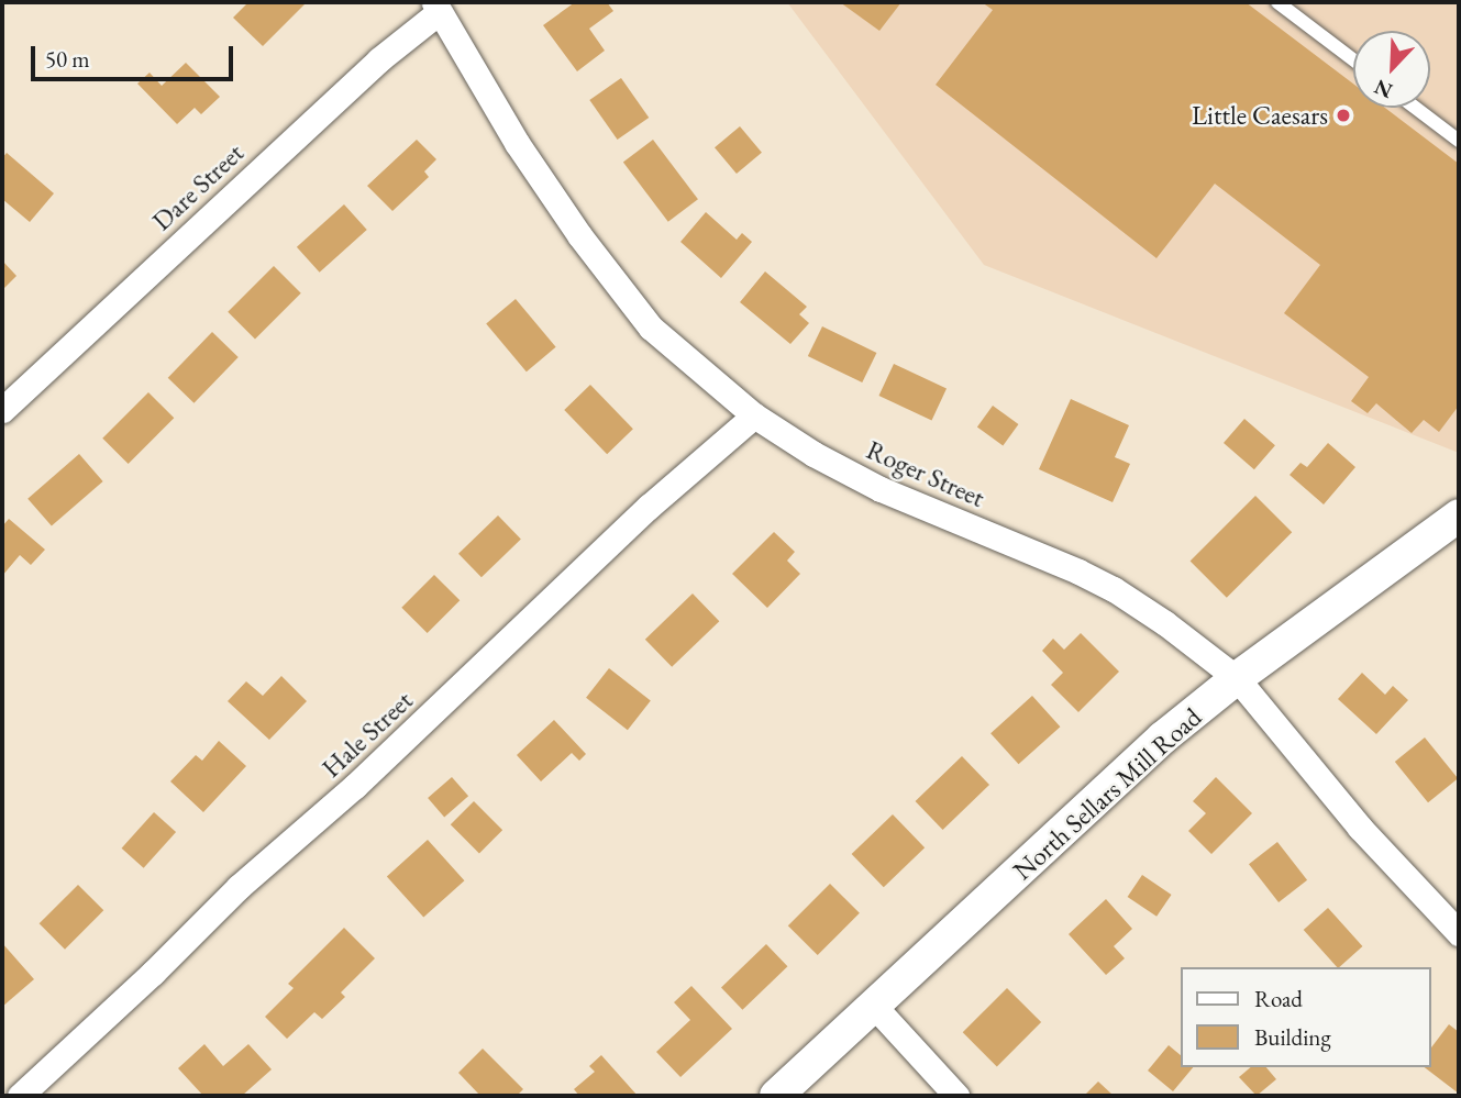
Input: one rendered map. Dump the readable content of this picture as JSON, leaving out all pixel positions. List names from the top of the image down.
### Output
{
  "streets": {
    "street": [
      "Dare Street",
      "Roger Street",
      "Hale Street",
      "North Sellars Mill Road"
    ]
  },
  "crossings": [
    ["Dare Street", "Roger Street"],
    ["Roger Street", "Hale Street"],
    ["Roger Street", "North Sellars Mill Road"]
  ],
  "places": ["Little Caesars"],
  "legend": ["Road", "Building"],
  "scale_bar": "50 m",
  "north": "bottom left"
}
